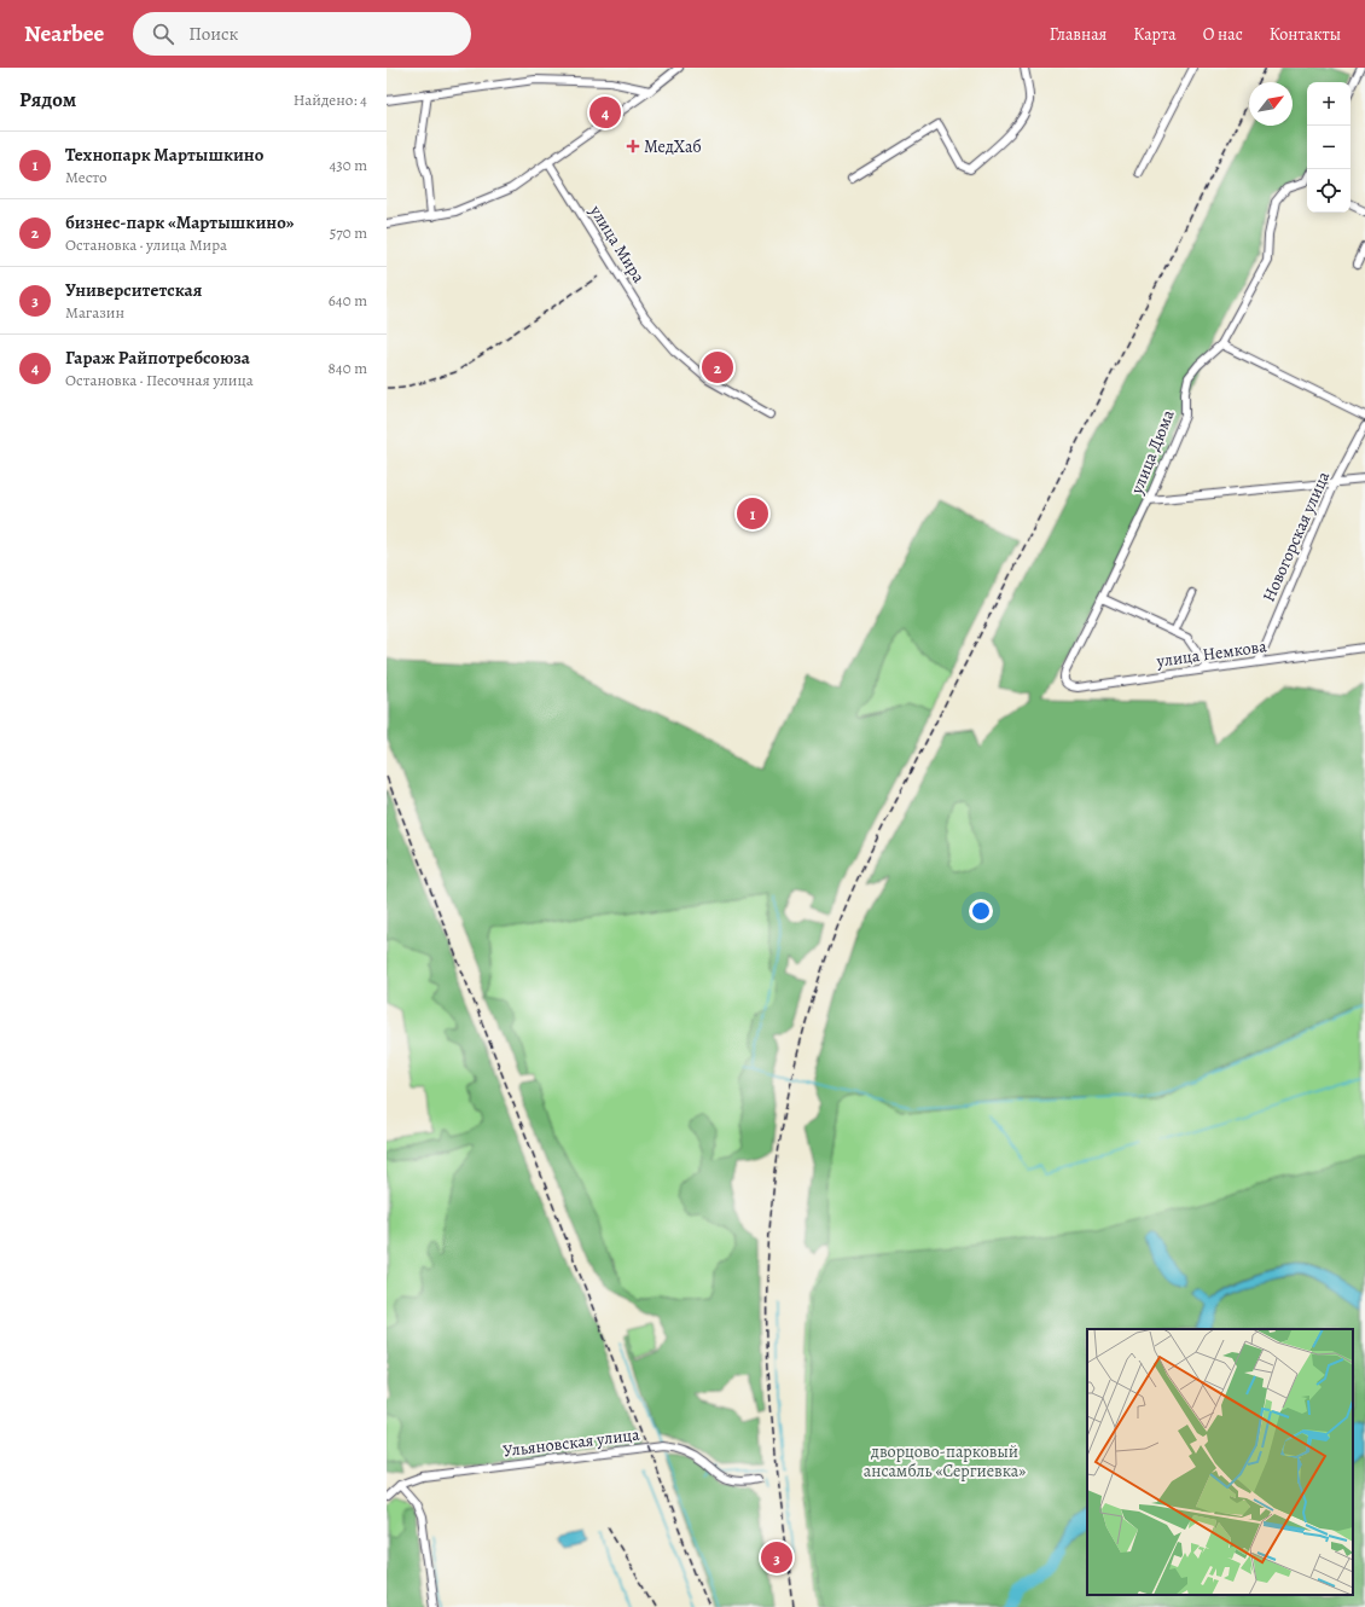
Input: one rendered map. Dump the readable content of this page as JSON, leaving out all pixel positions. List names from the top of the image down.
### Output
{
  "streets": {
    "street": [
      "улица Мира",
      "улица Дюма",
      "Новогорская улица",
      "улица Немкова",
      "Ульяновская улица"
    ]
  },
  "crossings": [
    ["улица Дюма", "улица Немкова"],
    ["Новогорская улица", "улица Немкова"]
  ],
  "parks": ["дворцово-парковый ансамбль «Сергиевка»"],
  "places": {
    "health": ["МедХаб"]
  },
  "north": "top right",
  "page": {
    "header": "Nearbee",
    "search": "Поиск",
    "nav": [
      "Главная",
      "Карта",
      "О нас",
      "Контакты"
    ],
    "heading": ["Рядом", "Найдено: 4"],
    "map_buttons": ["+", "−"],
    "pins": [
      "4",
      "2",
      "1",
      "3"
    ],
    "list": [
      {
        "mark": "1",
        "name": "Технопарк Мартышкино",
        "note": "Место",
        "value": "430 m"
      },
      {
        "mark": "2",
        "name": "бизнес-парк «Мартышкино»",
        "note": "Остановка · улица Мира",
        "value": "570 m"
      },
      {
        "mark": "3",
        "name": "Университетская",
        "note": "Магазин",
        "value": "640 m"
      },
      {
        "mark": "4",
        "name": "Гараж Райпотребсоюза",
        "note": "Остановка · Песочная улица",
        "value": "840 m"
      }
    ]
  }
}
